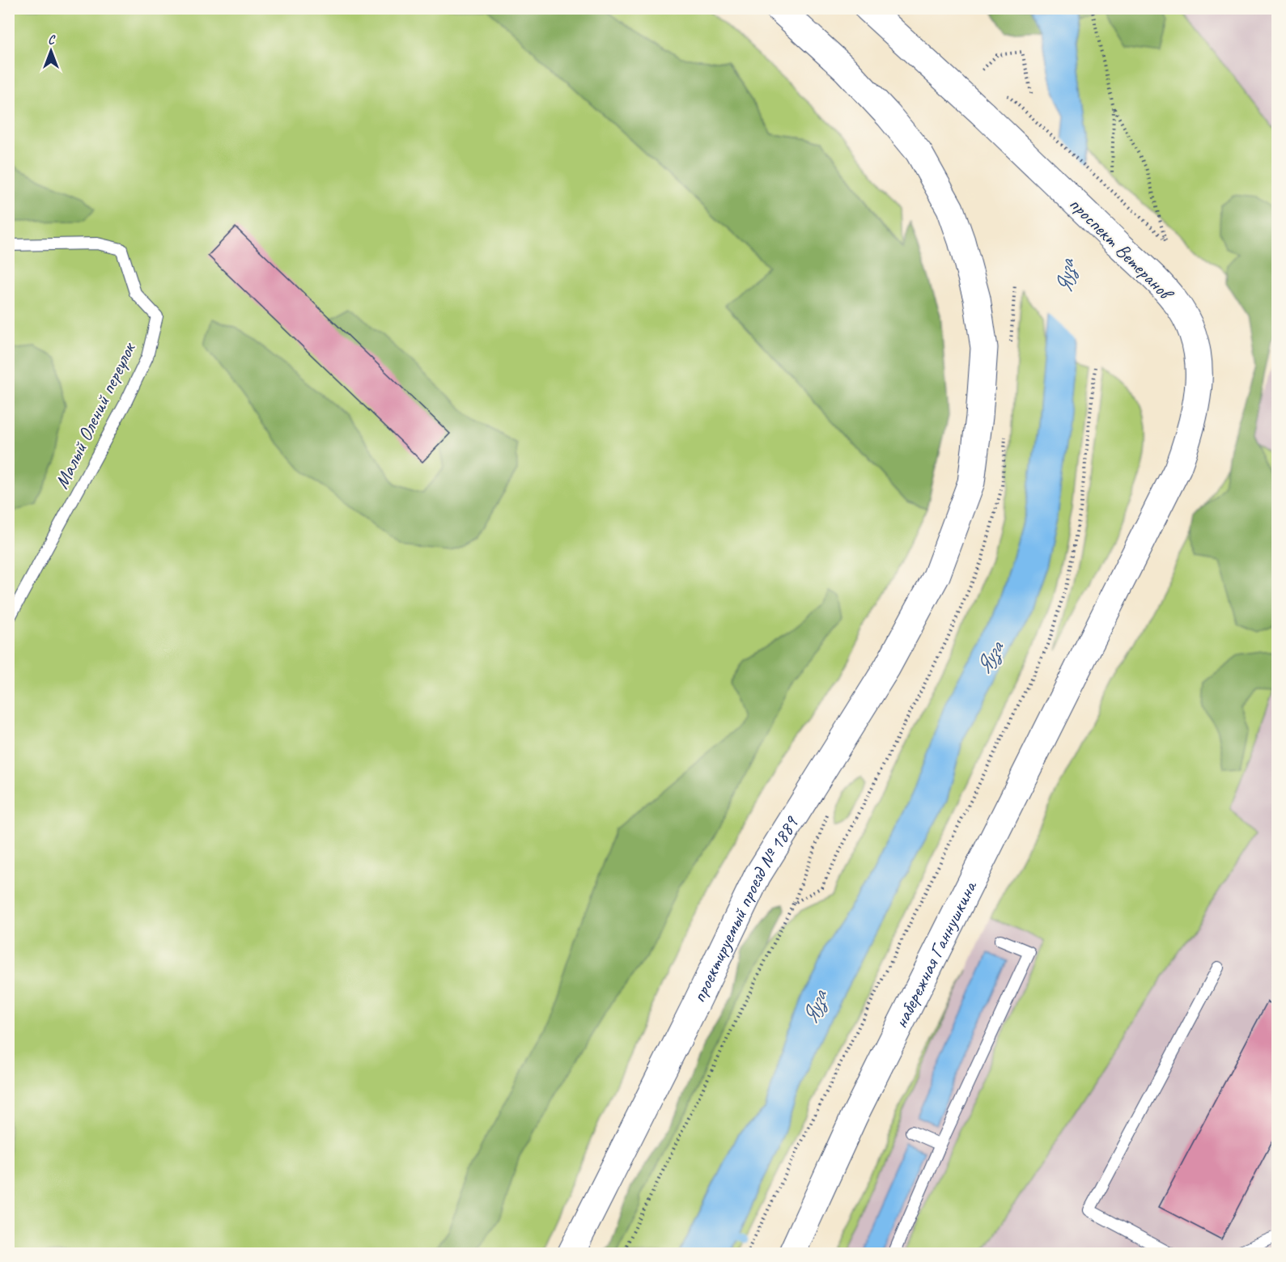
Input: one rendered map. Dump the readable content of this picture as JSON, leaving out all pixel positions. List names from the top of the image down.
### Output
{
  "streets": {
    "main road": ["проспект Ветеранов", "проектируемый проезд № 1889", "набережная Ганнушкина"],
    "lane": ["Малый Олений переулок"]
  },
  "crossings": [
    ["проспект Ветеранов", "набережная Ганнушкина"]
  ],
  "water": ["Яуза"],
  "north": "top"
}
